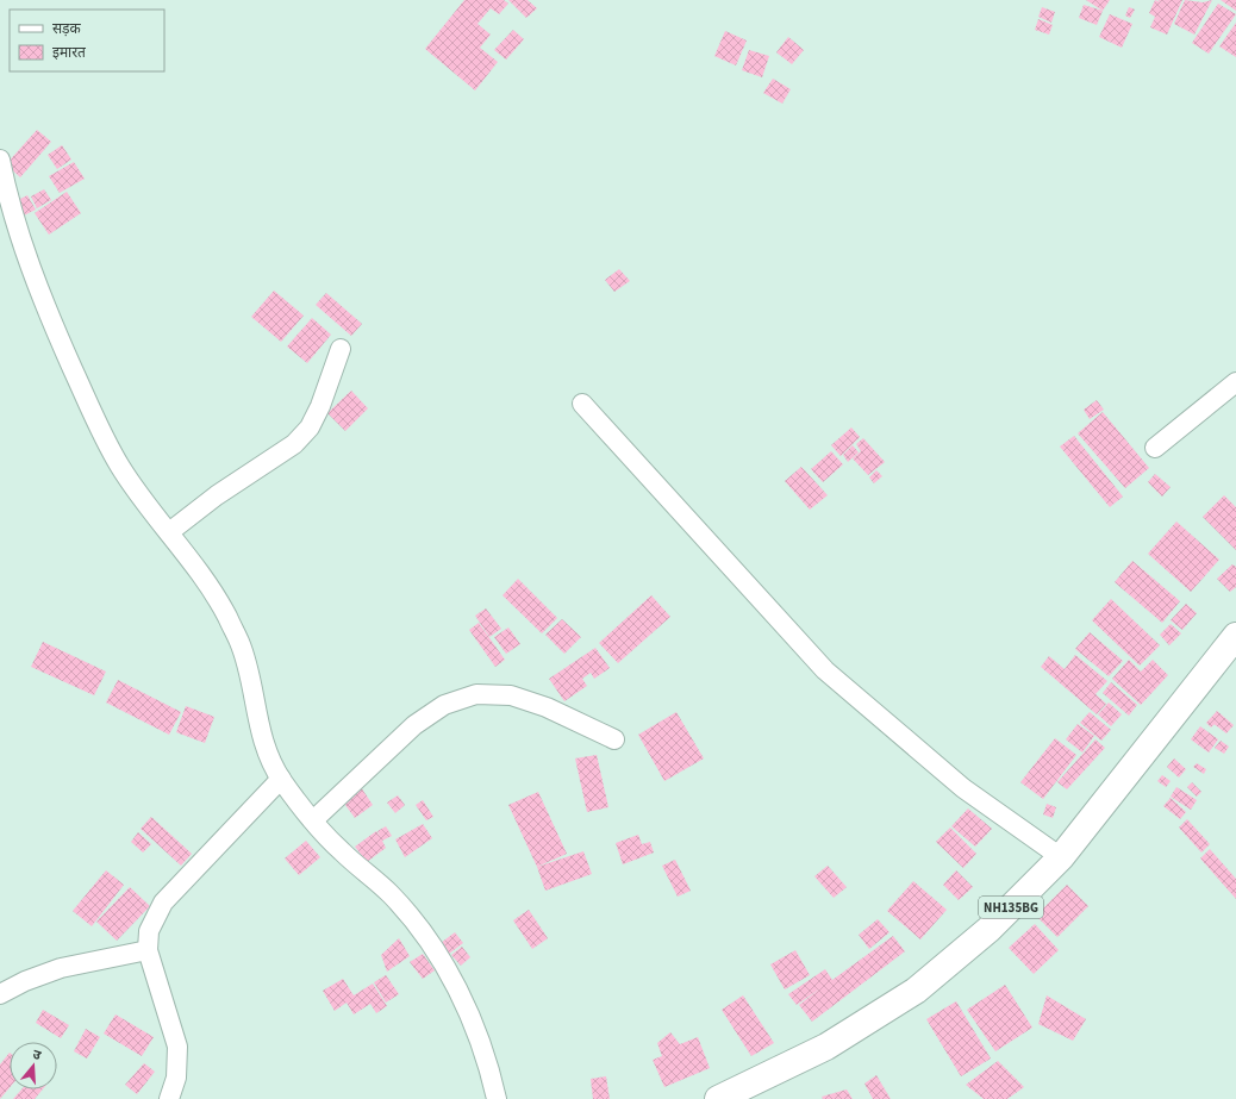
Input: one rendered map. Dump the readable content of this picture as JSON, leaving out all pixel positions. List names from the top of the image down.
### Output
{
  "streets": {
    "highway": ["NH135BG"]
  },
  "legend": ["सड़क", "इमारत"],
  "north": "top"
}
